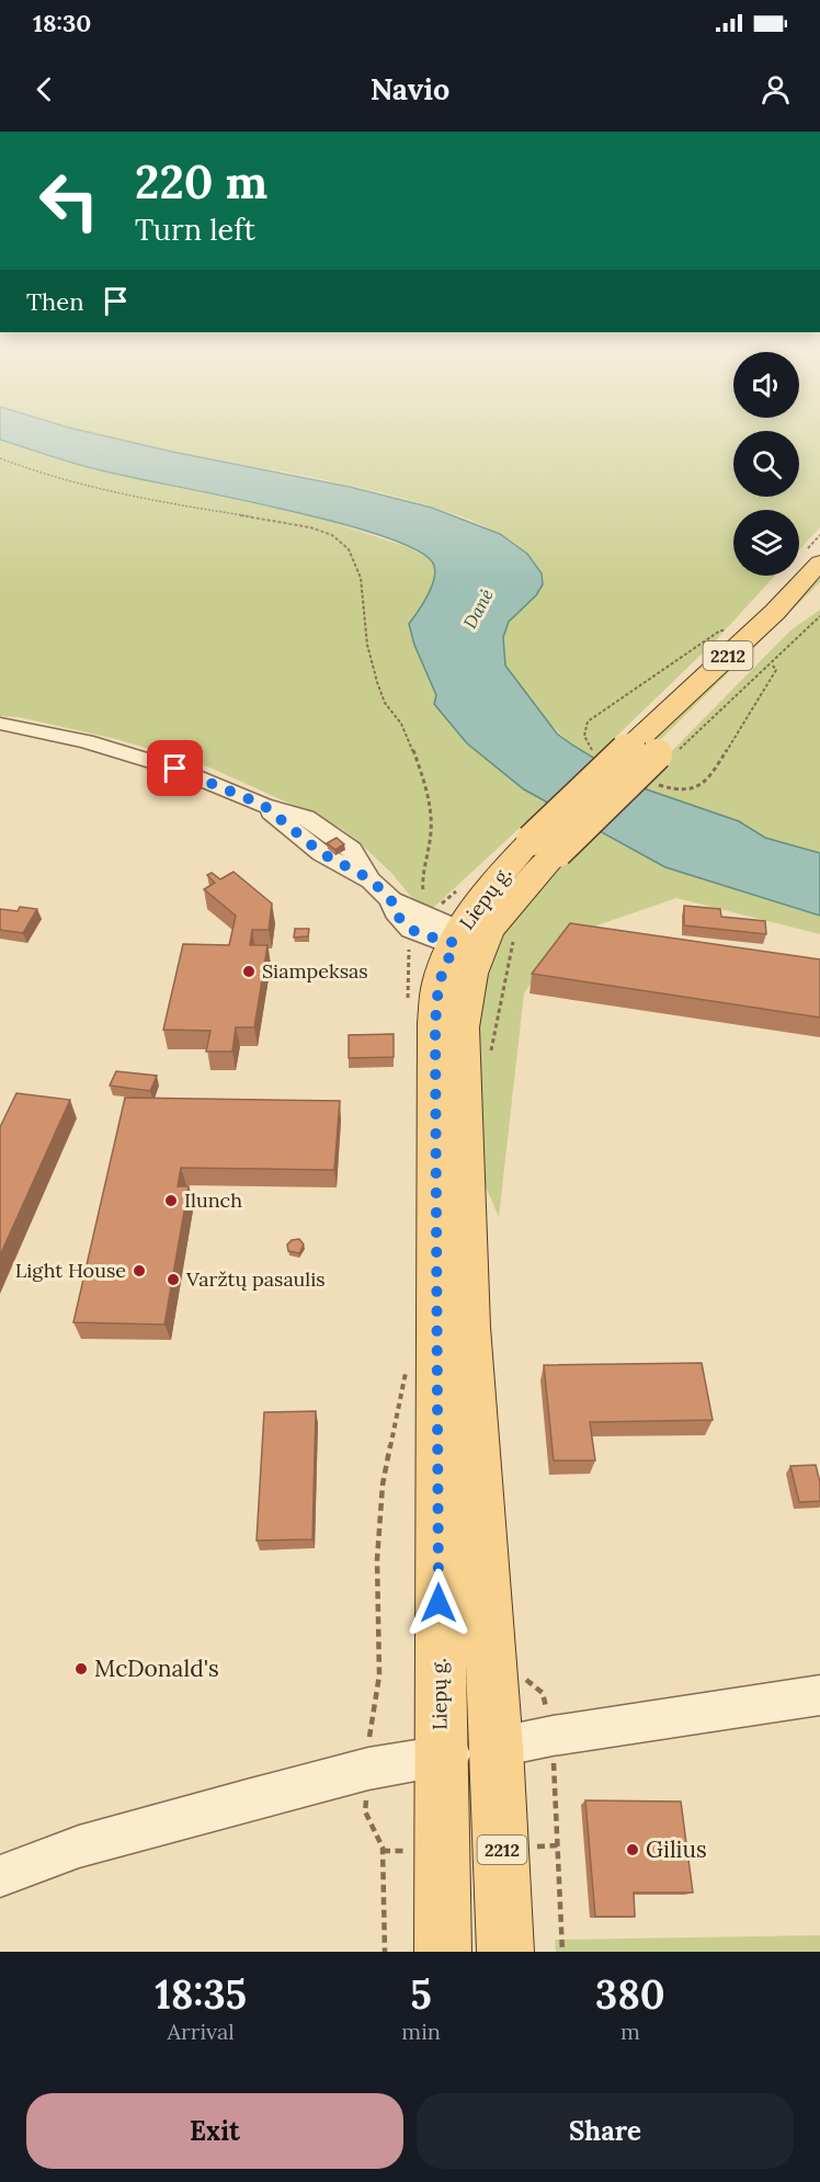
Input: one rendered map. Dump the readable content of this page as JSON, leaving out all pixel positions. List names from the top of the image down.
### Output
{
  "streets": {
    "main road": ["2212", "Liepų g."]
  },
  "water": ["Danė"],
  "places": [
    "Siampeksas",
    "Ilunch",
    "Light House",
    "Varžtų pasaulis",
    "McDonald's",
    "Gilius"
  ],
  "page": {
    "status": "18:30",
    "header": "Navio",
    "turn": ["220 m", "Turn left"],
    "then": "Then",
    "eta": [
      "18:35",
      "Arrival",
      "5",
      "min",
      "380",
      "m"
    ],
    "buttons": ["Exit", "Share"]
  }
}
